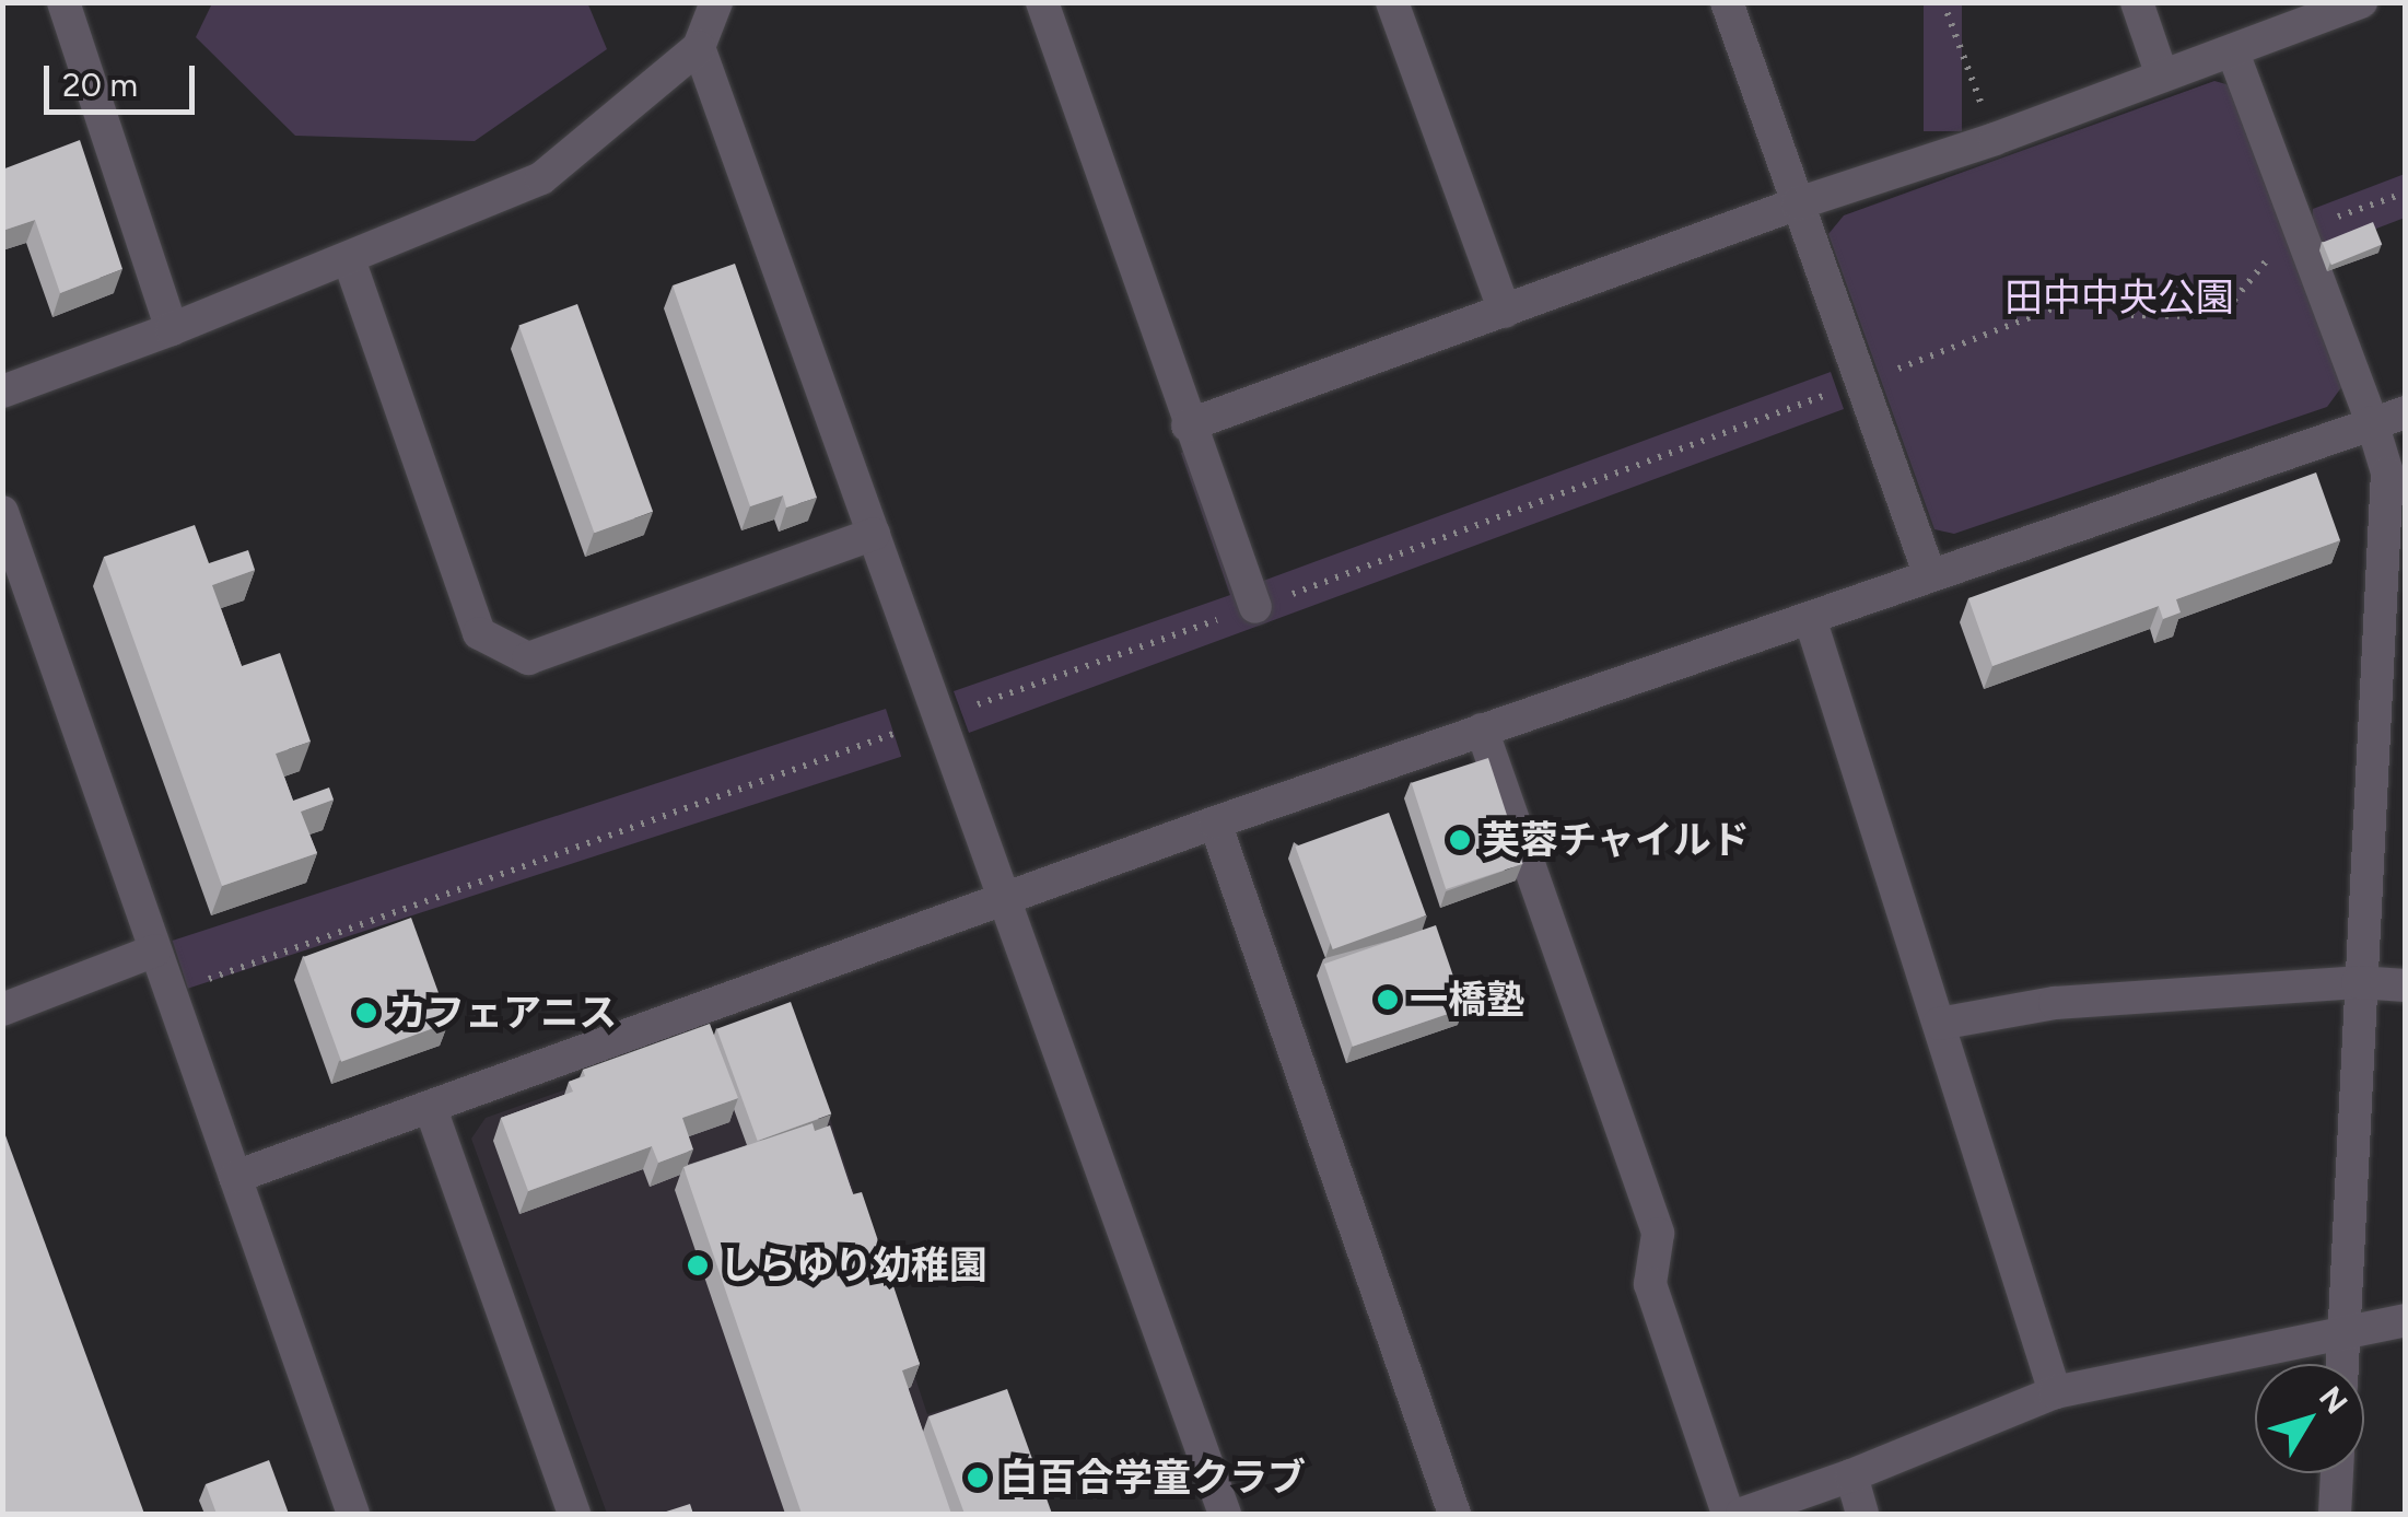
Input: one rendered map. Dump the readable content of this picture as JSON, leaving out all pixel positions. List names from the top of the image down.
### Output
{
  "parks": ["田中中央公園"],
  "places": [
    "芙蓉チャイルド",
    "一橋塾",
    "カフェアニス",
    "しらゆり幼稚園",
    "白百合学童クラブ"
  ],
  "scale_bar": "20 m",
  "north": "top right"
}
